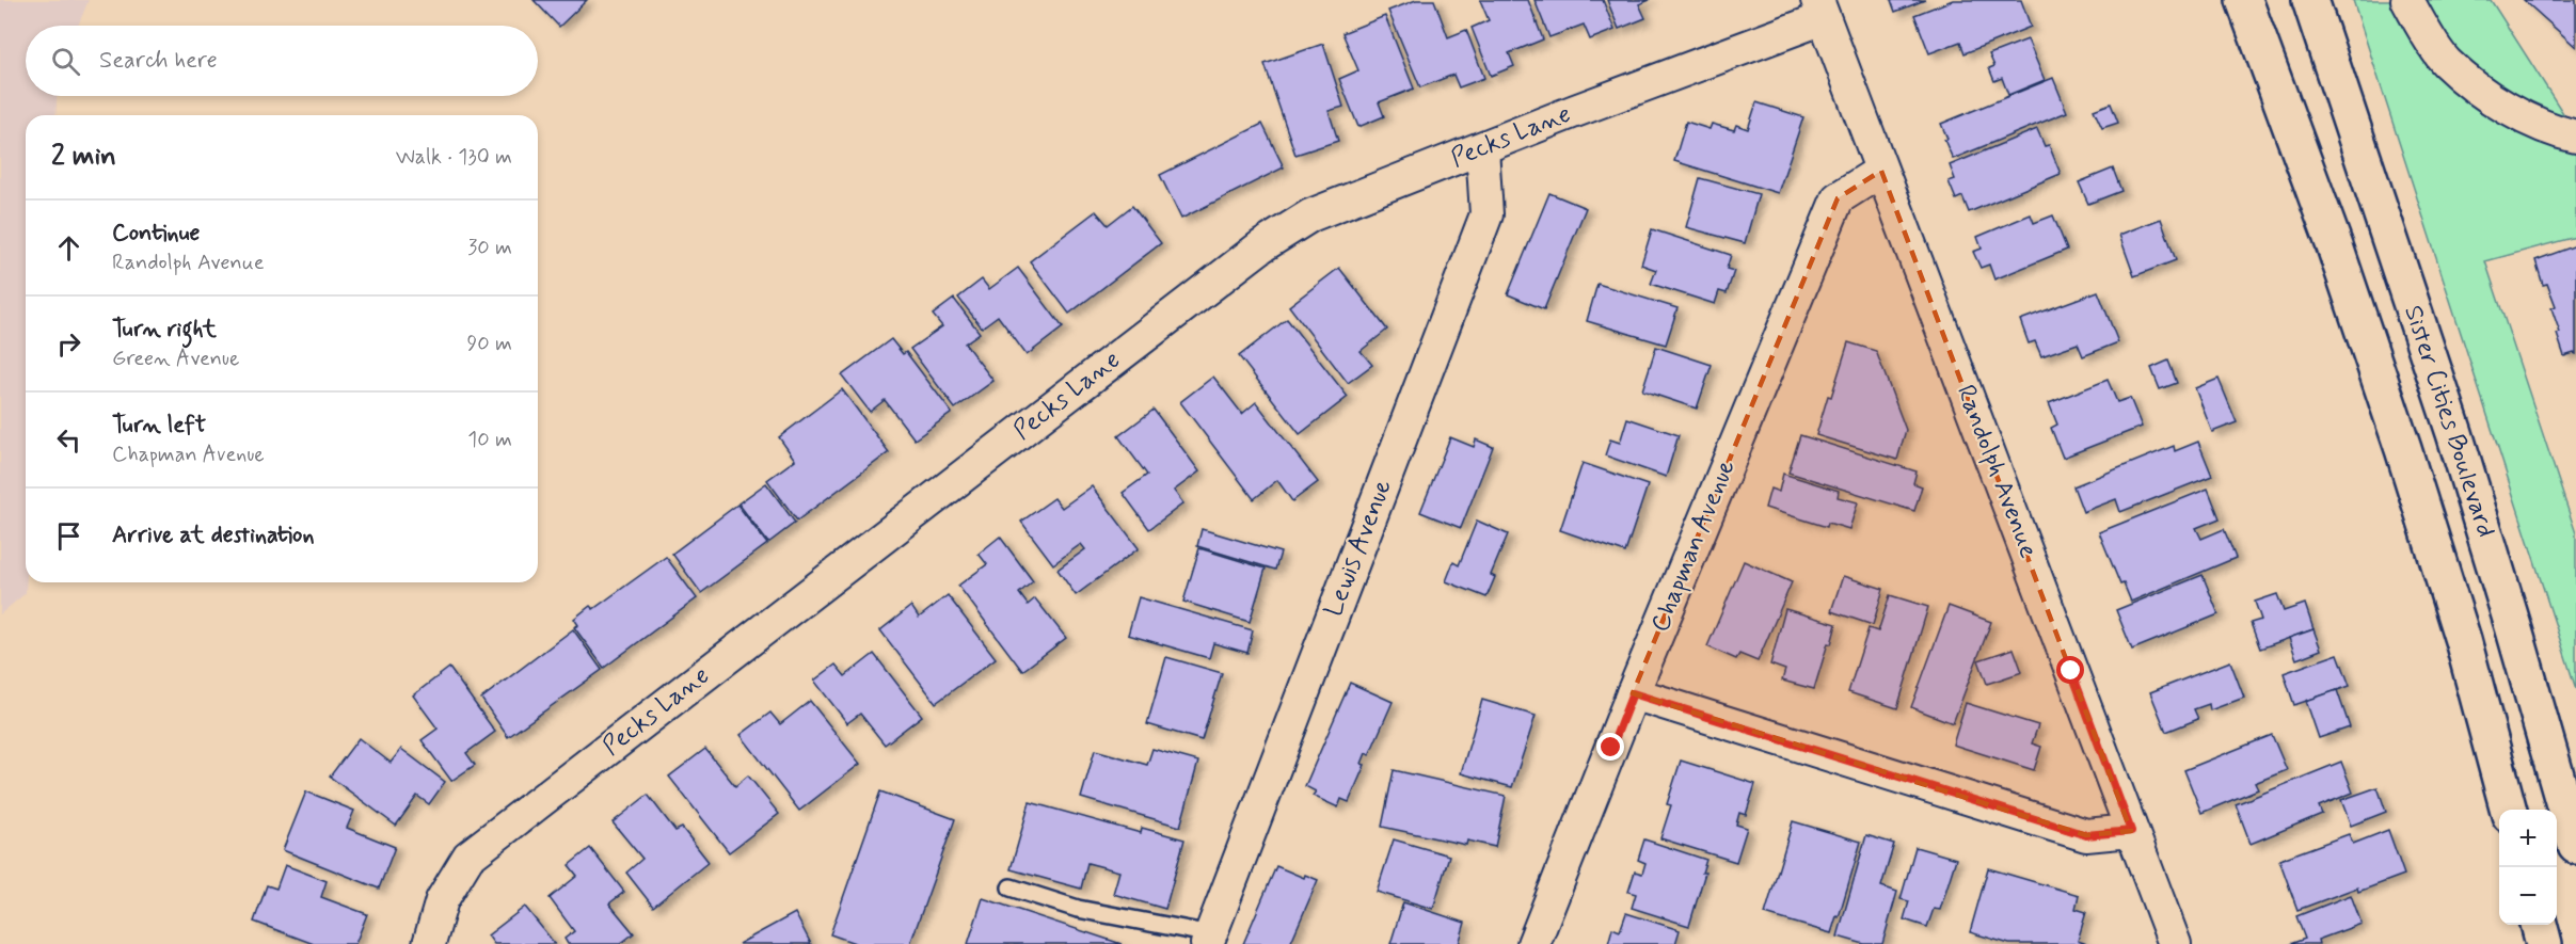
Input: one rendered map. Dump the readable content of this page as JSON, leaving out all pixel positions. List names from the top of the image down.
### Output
{
  "streets": {
    "main road": ["Sister Cities Boulevard"],
    "street": [
      "Pecks Lane",
      "Randolph Avenue",
      "Chapman Avenue",
      "Lewis Avenue"
    ]
  },
  "crossings": [
    ["Pecks Lane", "Randolph Avenue"],
    ["Pecks Lane", "Lewis Avenue"],
    ["Randolph Avenue", "Chapman Avenue"]
  ],
  "page": {
    "search": "Search here",
    "heading": ["2 min", "Walk · 130 m"],
    "list": [
      ["Continue", "Randolph Avenue", "30 m"],
      ["Turn right", "Green Avenue", "90 m"],
      ["Turn left", "Chapman Avenue", "10 m"],
      "Arrive at destination"
    ],
    "map_buttons": ["+", "−"]
  }
}
